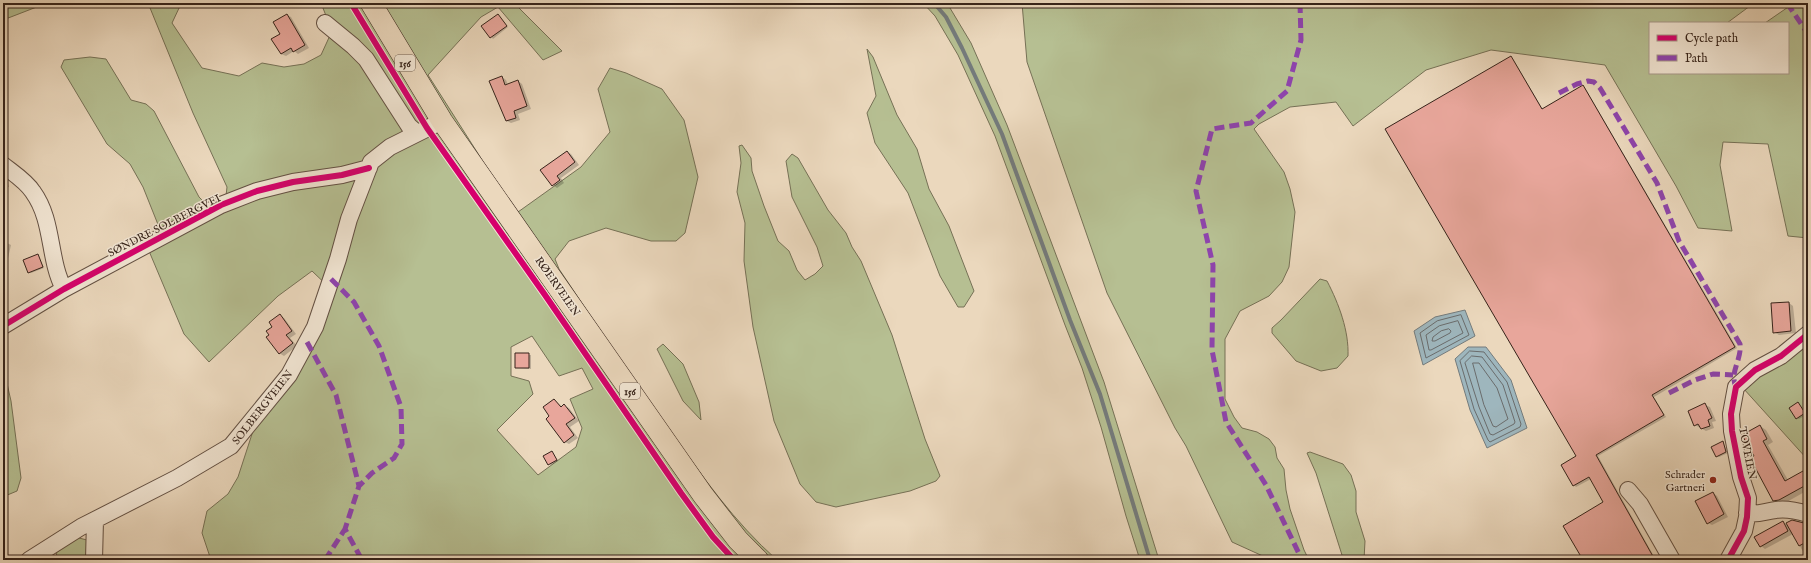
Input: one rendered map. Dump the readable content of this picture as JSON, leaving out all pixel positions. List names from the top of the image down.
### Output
{
  "streets": {
    "main road": ["156", "RØERVEIEN"],
    "street": ["SØNDRE SOLBERGVEI", "SOLBERGVEIEN", "TOVEIEN"]
  },
  "crossings": [
    ["SØNDRE SOLBERGVEI", "SOLBERGVEIEN"],
    ["RØERVEIEN", "SOLBERGVEIEN"]
  ],
  "places": ["Schrader Gartneri"],
  "legend": ["Cycle path", "Path"]
}
